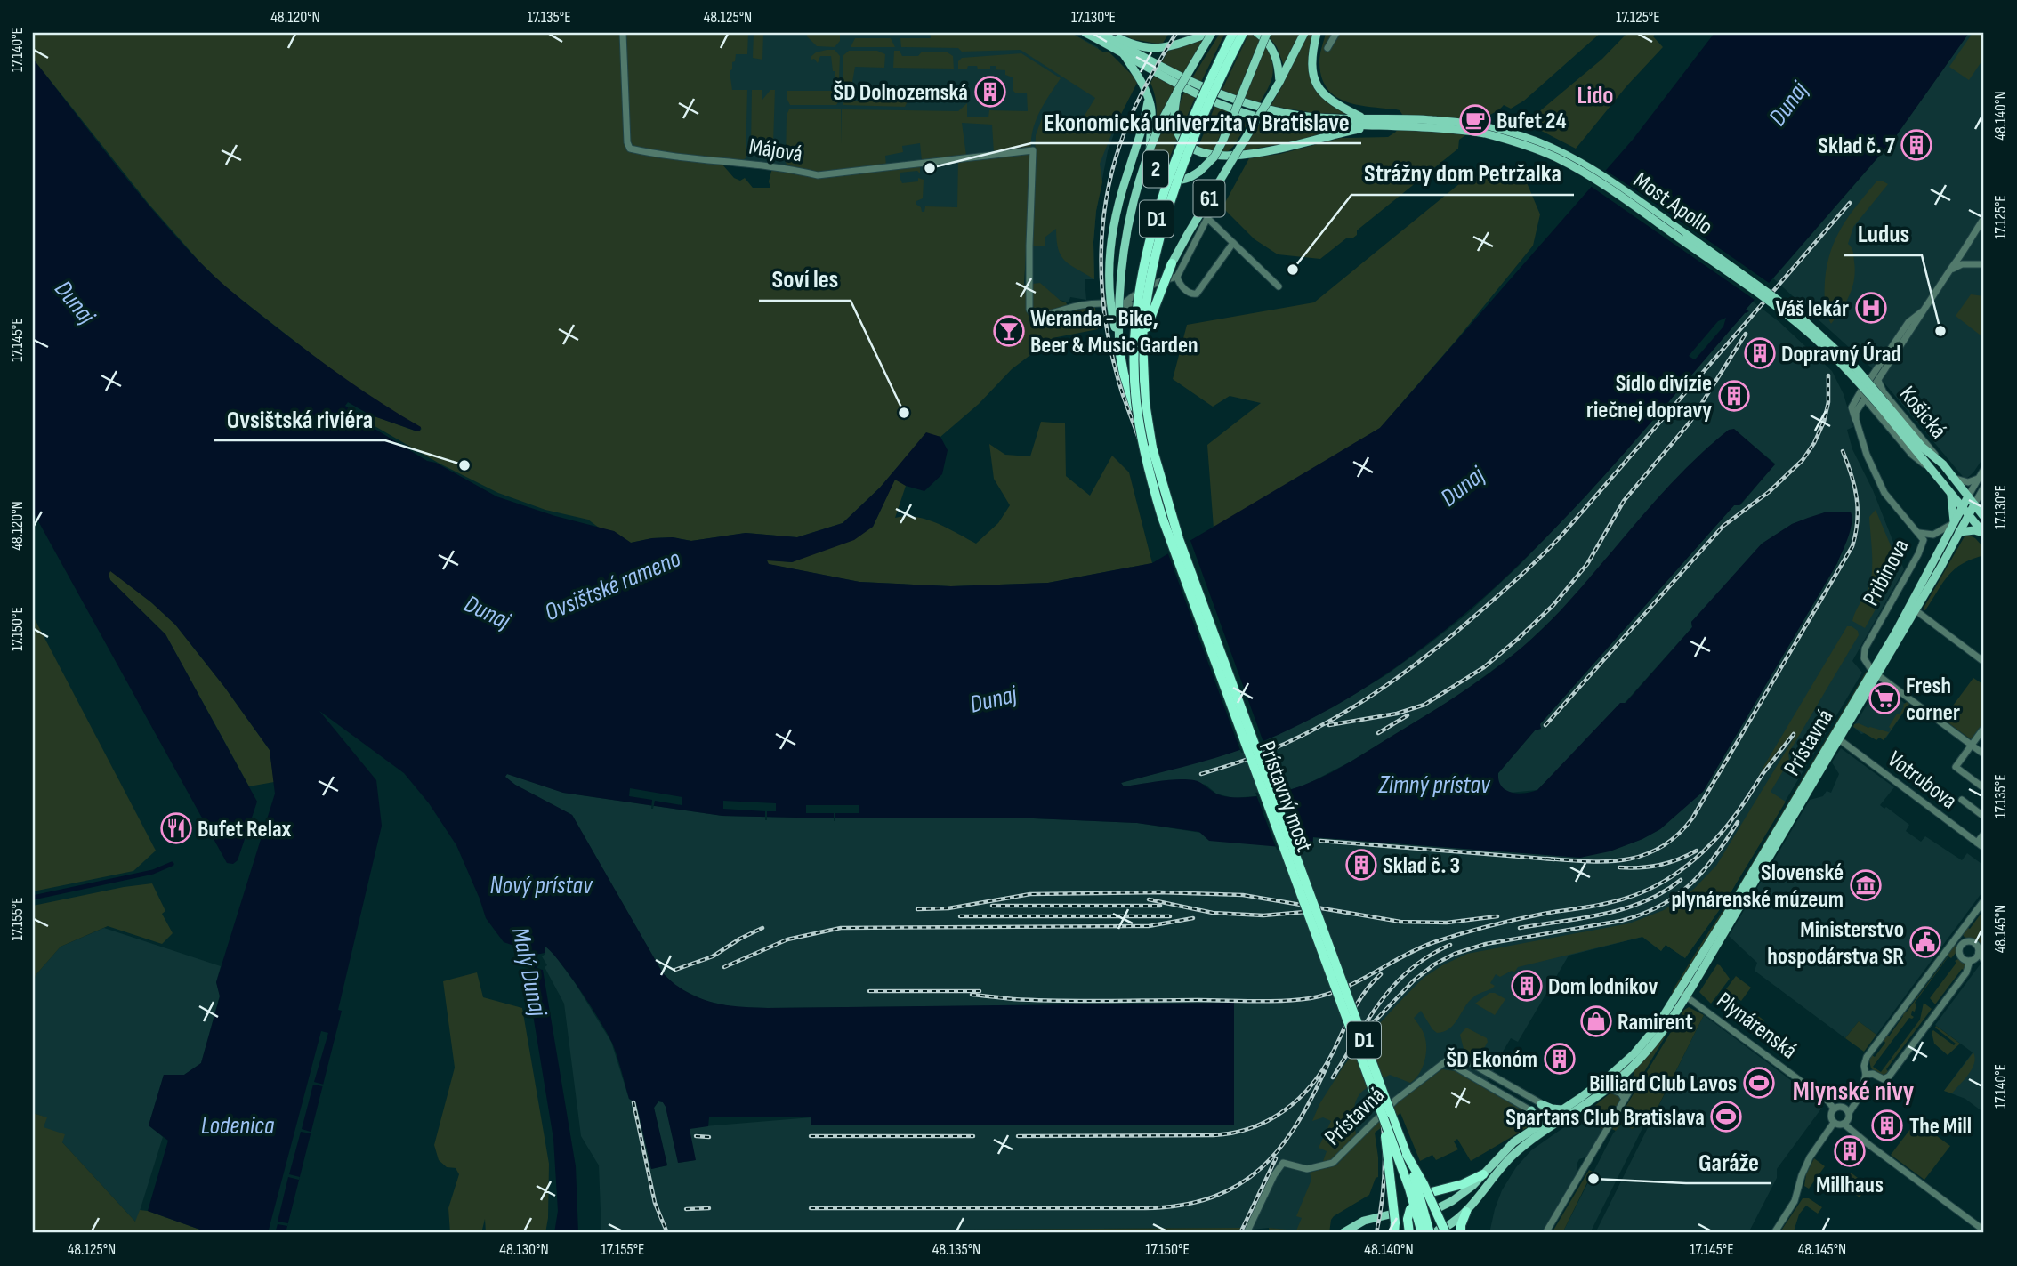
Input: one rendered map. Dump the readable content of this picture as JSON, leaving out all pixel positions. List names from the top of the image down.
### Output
{
  "streets": {
    "highway": ["D1", "Prístavný most"],
    "main road": [
      "2",
      "61",
      "Most Apollo",
      "Košická",
      "Prístavná"
    ],
    "street": [
      "Májová",
      "Pribinova",
      "Votrubova",
      "Plynárenská"
    ]
  },
  "crossings": [
    ["Most Apollo", "Košická"],
    ["D1", "Prístavná"],
    ["D1", "Prístavný most"],
    ["Košická", "Pribinova"],
    ["Košická", "Prístavná"],
    ["Pribinova", "Prístavná"],
    ["Prístavná", "Votrubova"],
    ["Prístavná", "Plynárenská"]
  ],
  "districts": ["Lido", "Mlynské nivy"],
  "water": [
    "Dunaj",
    "Ovsištské rameno",
    "Zimný prístav",
    "Nový prístav",
    "Malý Dunaj",
    "Lodenica"
  ],
  "places": {
    "building": [
      "ŠD Dolnozemská",
      "Sklad č. 7",
      "Dopravný Úrad",
      "Sídlo divízie riečnej dopravy",
      "Sklad č. 3",
      "Dom lodníkov",
      "ŠD Ekonóm",
      "The Mill",
      "Millhaus"
    ],
    "cafe": ["Bufet 24"],
    "other": [
      "Ekonomická univerzita v Bratislave",
      "Strážny dom Petržalka",
      "Ludus",
      "Soví les",
      "Ovsištská riviéra",
      "Garáže"
    ],
    "hospital": ["Váš lekár"],
    "bar": ["Weranda - Bike, Beer & Music Garden"],
    "supermarket": ["Fresh corner"],
    "restaurant": ["Bufet Relax"],
    "museum": ["Slovenské plynárenské múzeum"],
    "public building": ["Ministerstvo hospodárstva SR"],
    "shop": ["Ramirent"],
    "sports": ["Billiard Club Lavos", "Spartans Club Bratislava"]
  },
  "coordinates": [
    "48.120°N",
    "17.135°E",
    "48.125°N",
    "17.130°E",
    "17.125°E",
    "17.140°E",
    "48.140°N",
    "17.145°E",
    "17.150°E",
    "17.155°E",
    "48.145°N",
    "48.130°N",
    "48.135°N"
  ]
}
